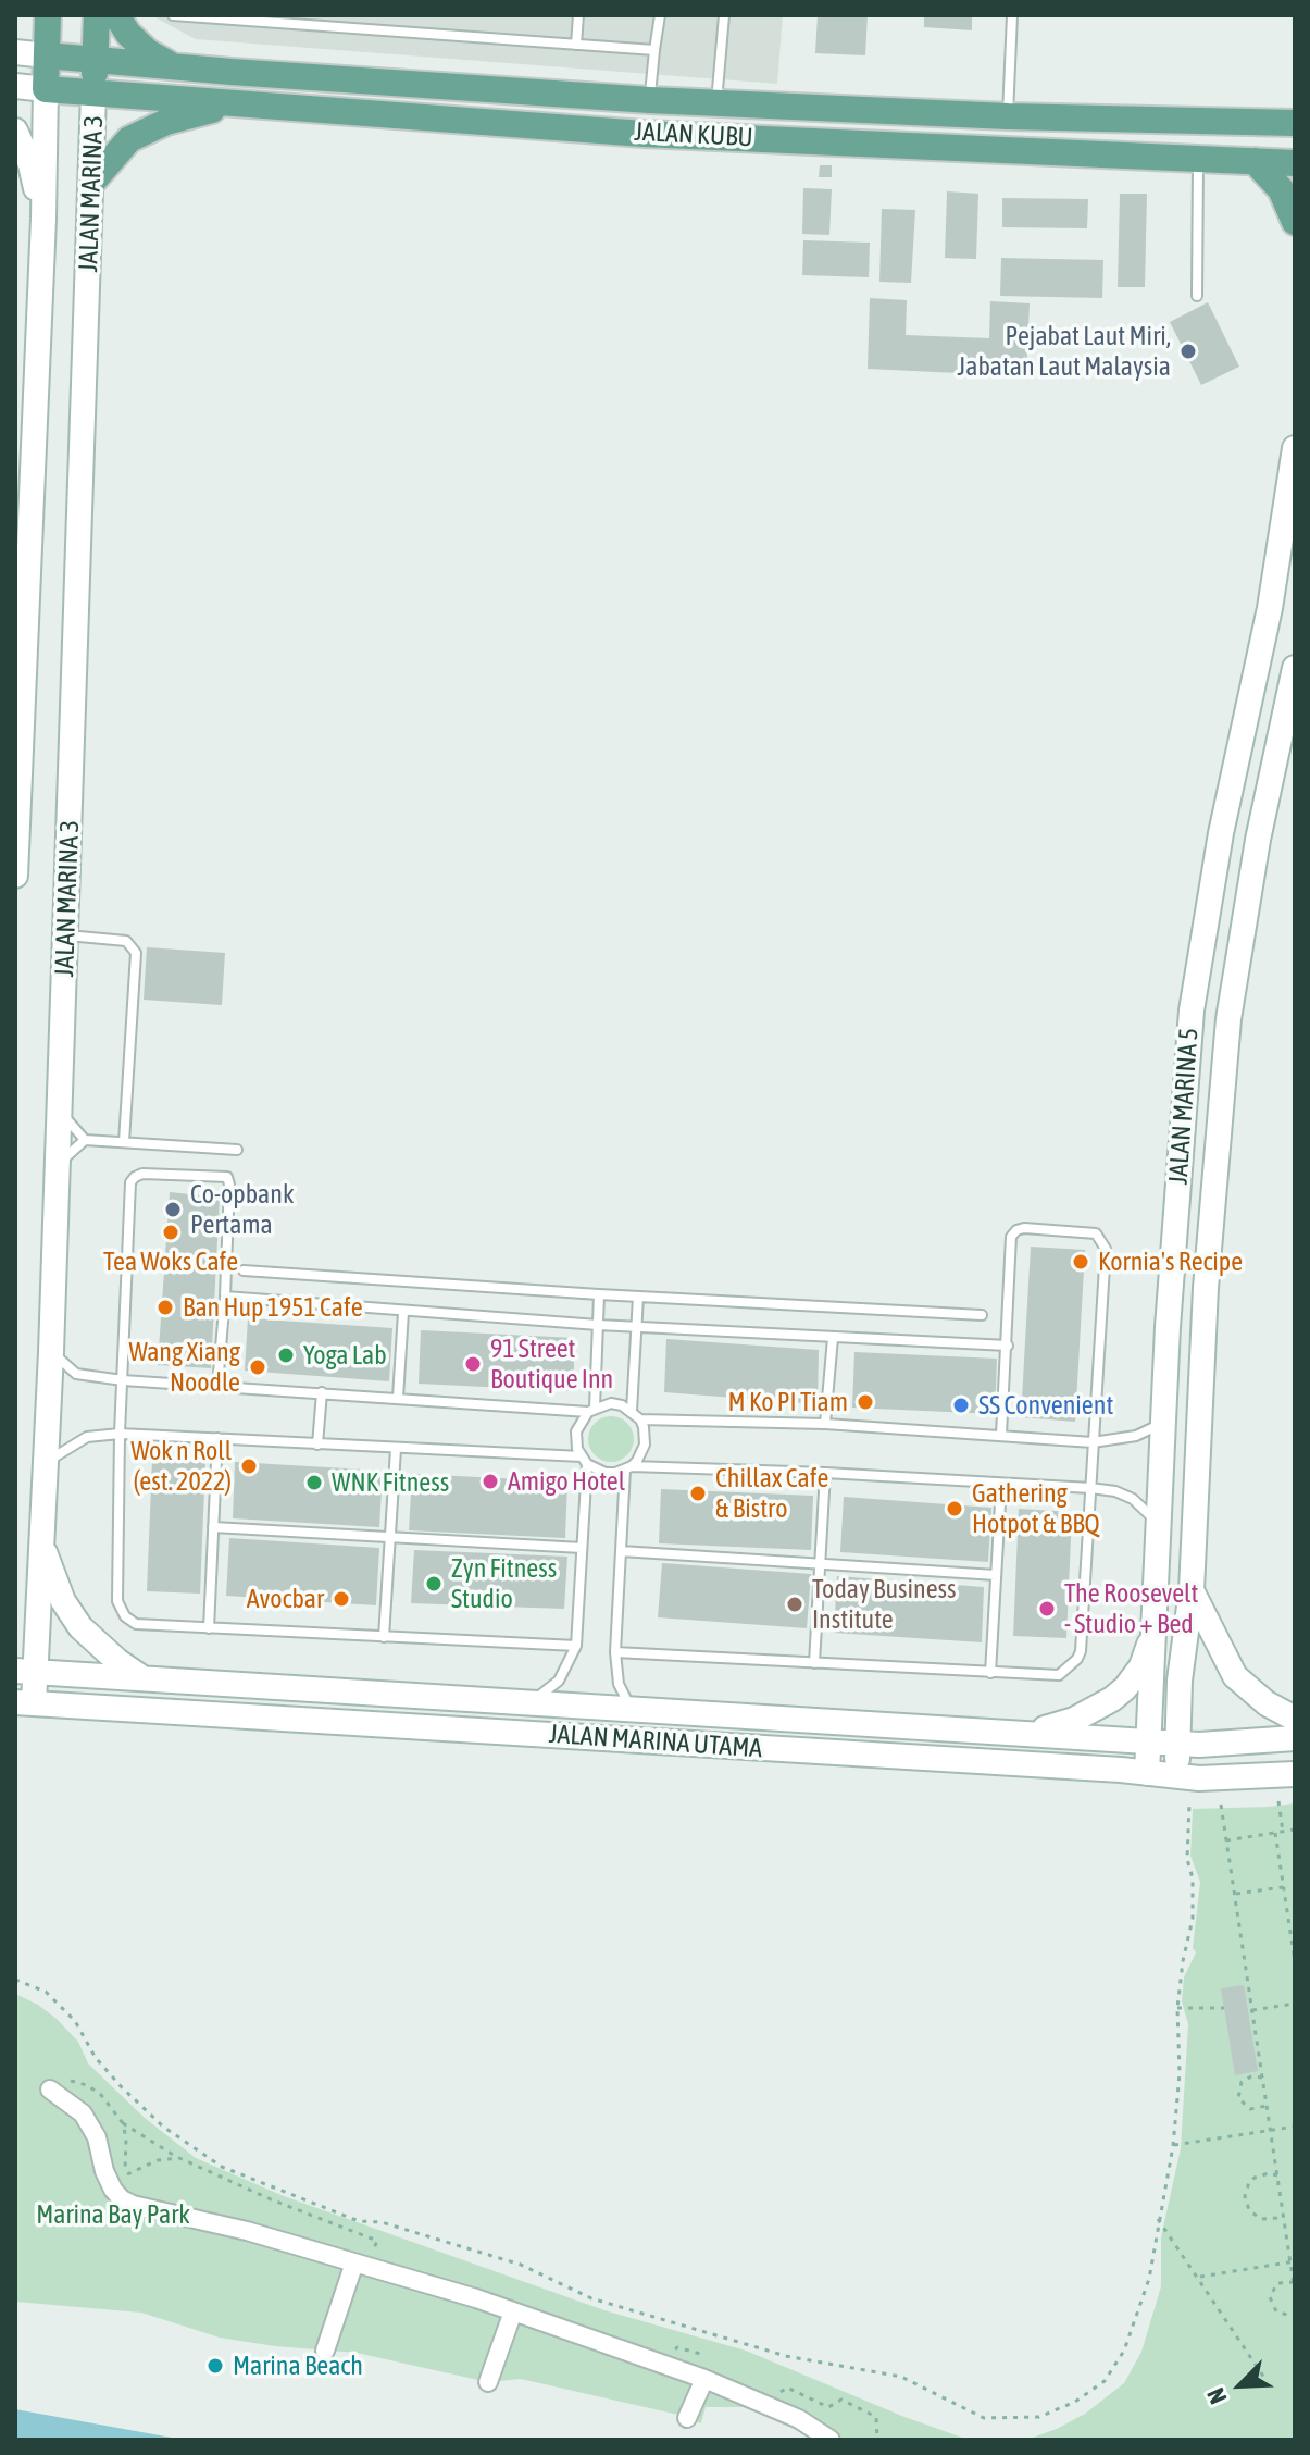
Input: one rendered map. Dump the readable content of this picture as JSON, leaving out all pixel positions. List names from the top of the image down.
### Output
{
  "streets": {
    "main road": ["JALAN KUBU"],
    "street": ["JALAN MARINA 3", "JALAN MARINA 5", "JALAN MARINA UTAMA"]
  },
  "crossings": [
    ["JALAN KUBU", "JALAN MARINA 3"],
    ["JALAN MARINA 3", "JALAN MARINA UTAMA"],
    ["JALAN MARINA 5", "JALAN MARINA UTAMA"]
  ],
  "parks": ["Marina Bay Park"],
  "places": [
    "Pejabat Laut Miri, Jabatan Laut Malaysia",
    "Co-opbank Pertama",
    "Tea Woks Cafe",
    "Kornia's Recipe",
    "Ban Hup 1951 Cafe",
    "Yoga Lab",
    "91 Street Boutique Inn",
    "Wang Xiang Noodle",
    "M Ko PI Tiam",
    "SS Convenient",
    "Wok n Roll (est. 2022)",
    "Amigo Hotel",
    "WNK Fitness",
    "Chillax Cafe & Bistro",
    "Gathering Hotpot & BBQ",
    "Zyn Fitness Studio",
    "Avocbar",
    "Today Business Institute",
    "The Roosevelt - Studio + Bed",
    "Marina Beach"
  ],
  "north": "bottom left"
}
